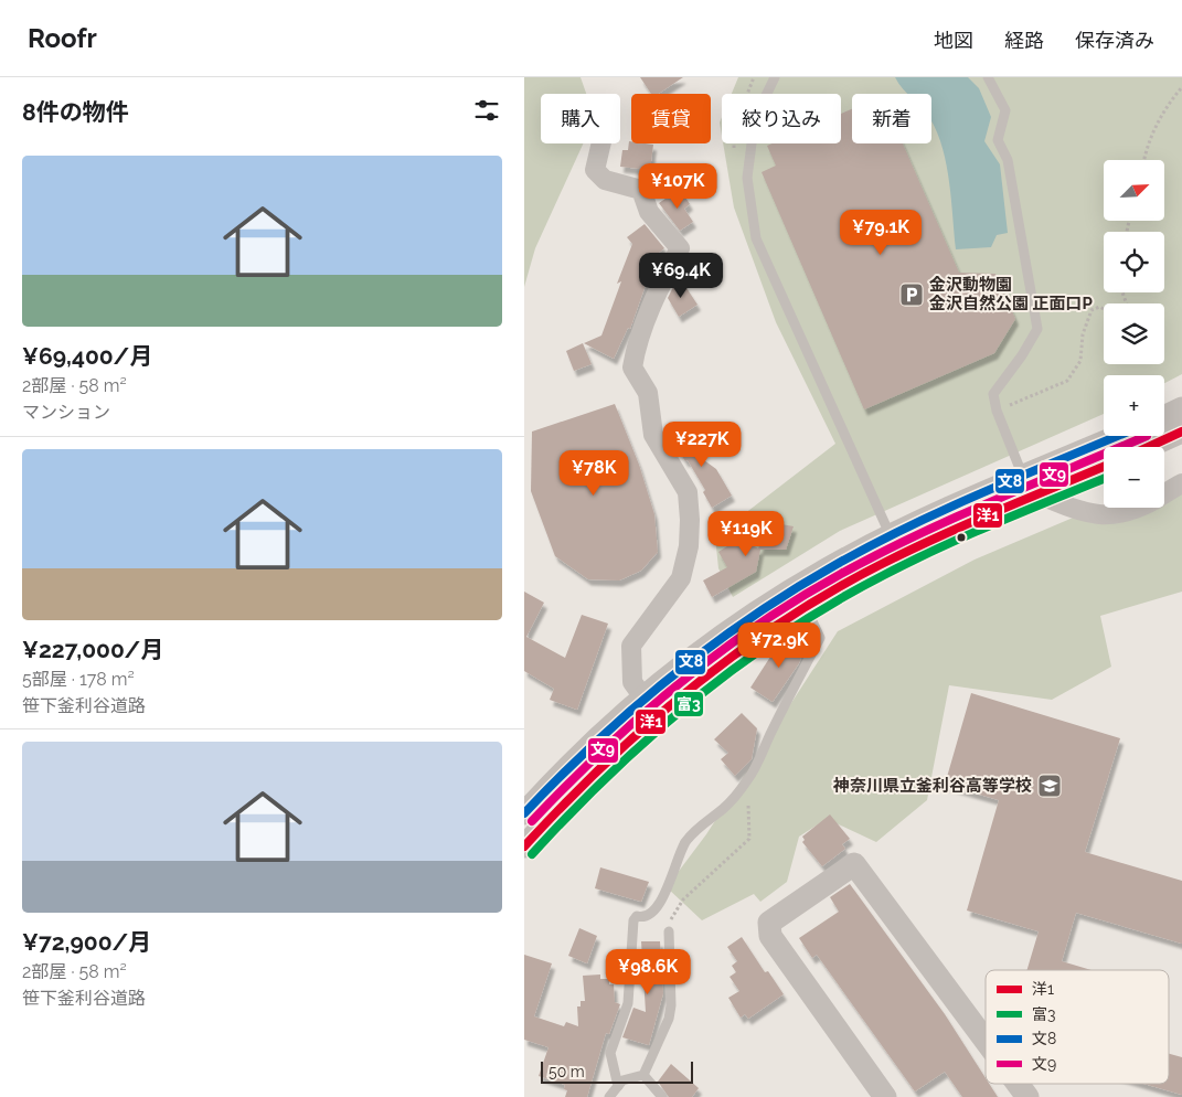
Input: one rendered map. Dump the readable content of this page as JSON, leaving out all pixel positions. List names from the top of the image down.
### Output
{
  "places": {
    "parking": ["金沢動物園 金沢自然公園 正面口P"],
    "school or university": ["神奈川県立釜利谷高等学校"]
  },
  "lines": [
    "transit line 洋1",
    "transit line 文8",
    "transit line 文9",
    "transit line 富3"
  ],
  "legend": [
    "洋1",
    "富3",
    "文8",
    "文9"
  ],
  "scale_bar": "50 m",
  "north": "top right",
  "page": {
    "header": "Roofr",
    "nav": ["地図", "経路", "保存済み"],
    "heading": "8件の物件",
    "chip": [
      "購入",
      "賃貸",
      "絞り込み",
      "新着"
    ],
    "list": [
      {
        "name": "¥69,400/月",
        "note": "2部屋 · 58 m² · マンション"
      },
      {
        "name": "¥227,000/月",
        "note": "5部屋 · 178 m² · 笹下釜利谷道路"
      },
      {
        "name": "¥72,900/月",
        "note": "2部屋 · 58 m² · 笹下釜利谷道路"
      }
    ],
    "map_buttons": ["+", "−"],
    "price": [
      "¥107K",
      "¥79.1K",
      "¥69.4K",
      "¥227K",
      "¥78K",
      "¥119K",
      "¥72.9K",
      "¥98.6K"
    ],
    "scale": "50 m"
  }
}
